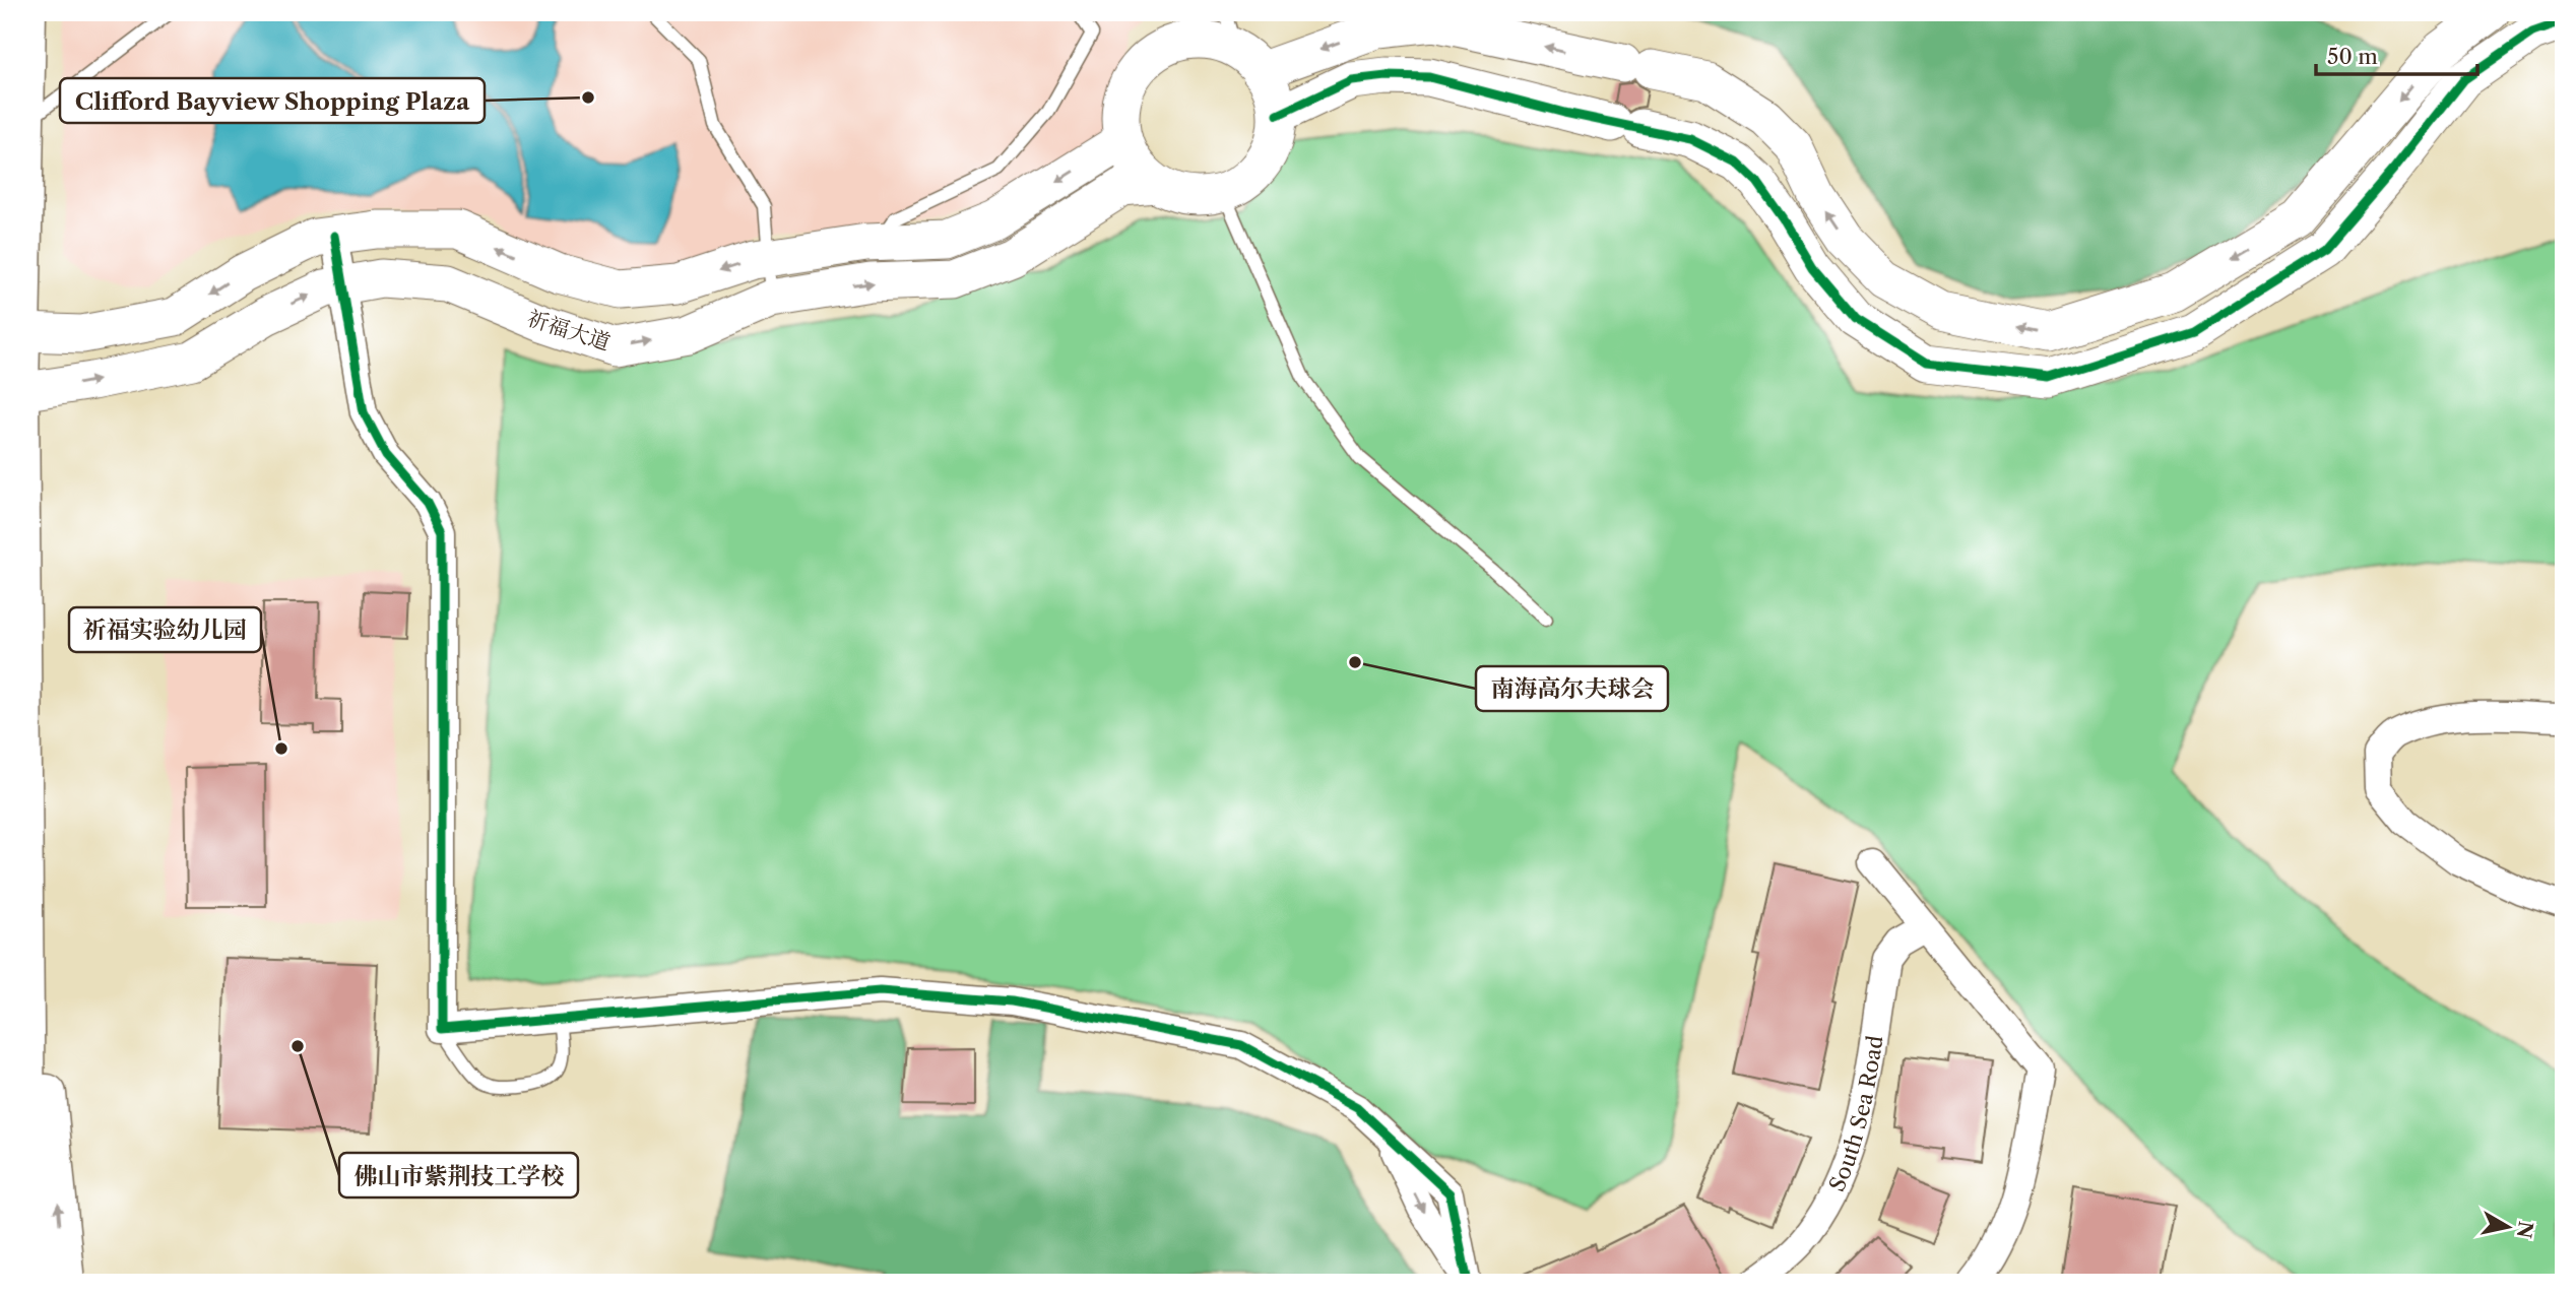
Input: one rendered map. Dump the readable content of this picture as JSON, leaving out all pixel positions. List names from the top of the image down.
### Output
{
  "streets": {
    "street": ["祈福大道", "South Sea Road"]
  },
  "places": [
    "Clifford Bayview Shopping Plaza",
    "南海高尔夫球会",
    "祈福实验幼儿园",
    "佛山市紫荆技工学校"
  ],
  "scale_bar": "50 m",
  "north": "right"
}
